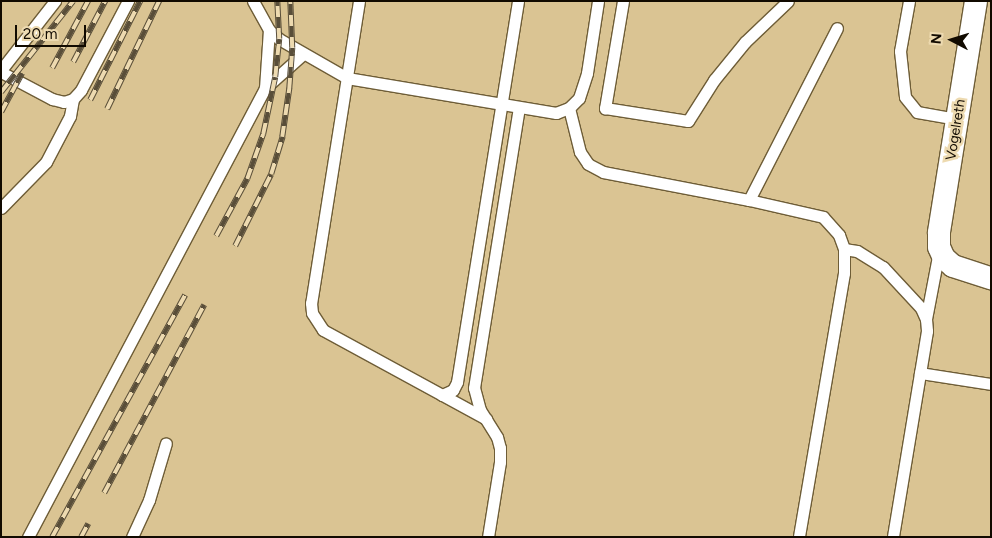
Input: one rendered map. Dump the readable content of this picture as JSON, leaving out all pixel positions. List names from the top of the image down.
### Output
{
  "streets": {
    "street": ["Vogelreth"]
  },
  "scale_bar": "20 m",
  "north": "left"
}
